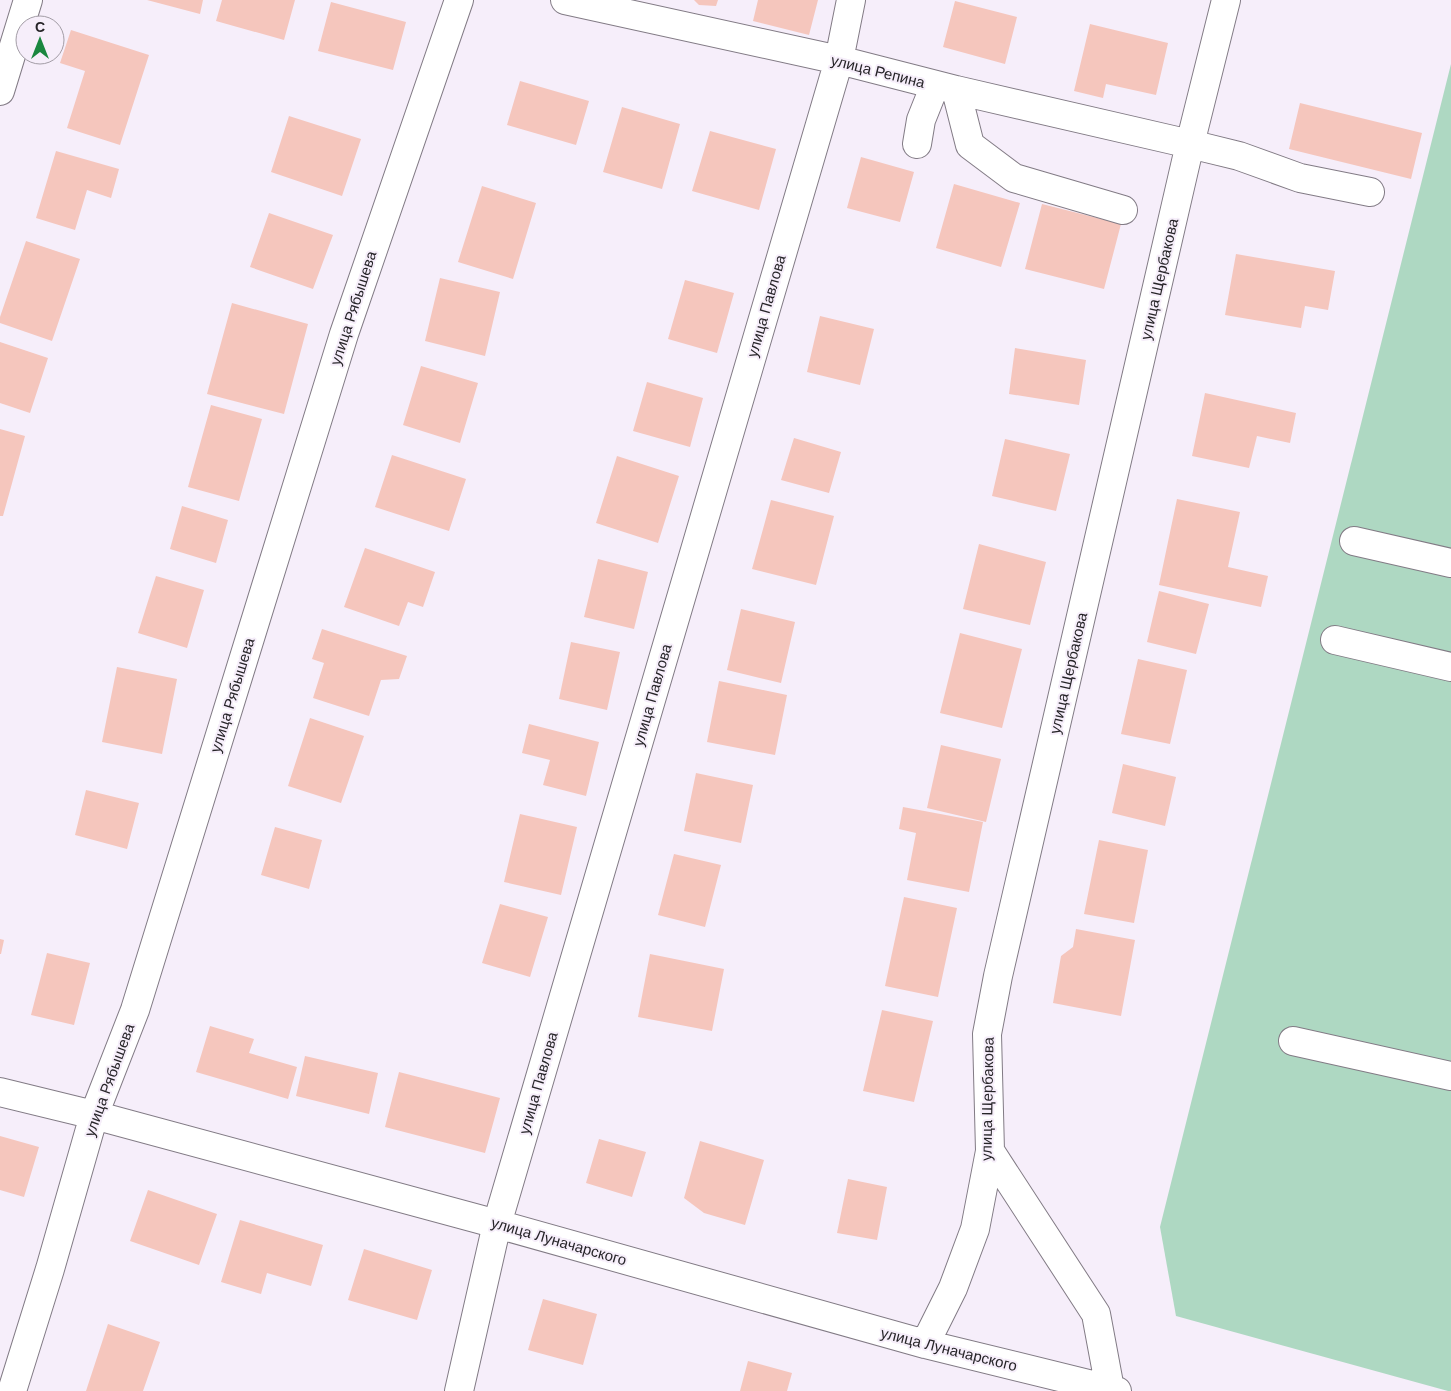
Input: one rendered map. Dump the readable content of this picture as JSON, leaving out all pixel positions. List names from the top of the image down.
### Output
{
  "streets": {
    "street": [
      "улица Репина",
      "улица Щербакова",
      "улица Павлова",
      "улица Рябышева",
      "улица Луначарского"
    ]
  },
  "crossings": [
    ["улица Репина", "улица Щербакова"],
    ["улица Репина", "улица Павлова"],
    ["улица Щербакова", "улица Луначарского"],
    ["улица Павлова", "улица Луначарского"],
    ["улица Рябышева", "улица Луначарского"]
  ],
  "north": "top"
}
